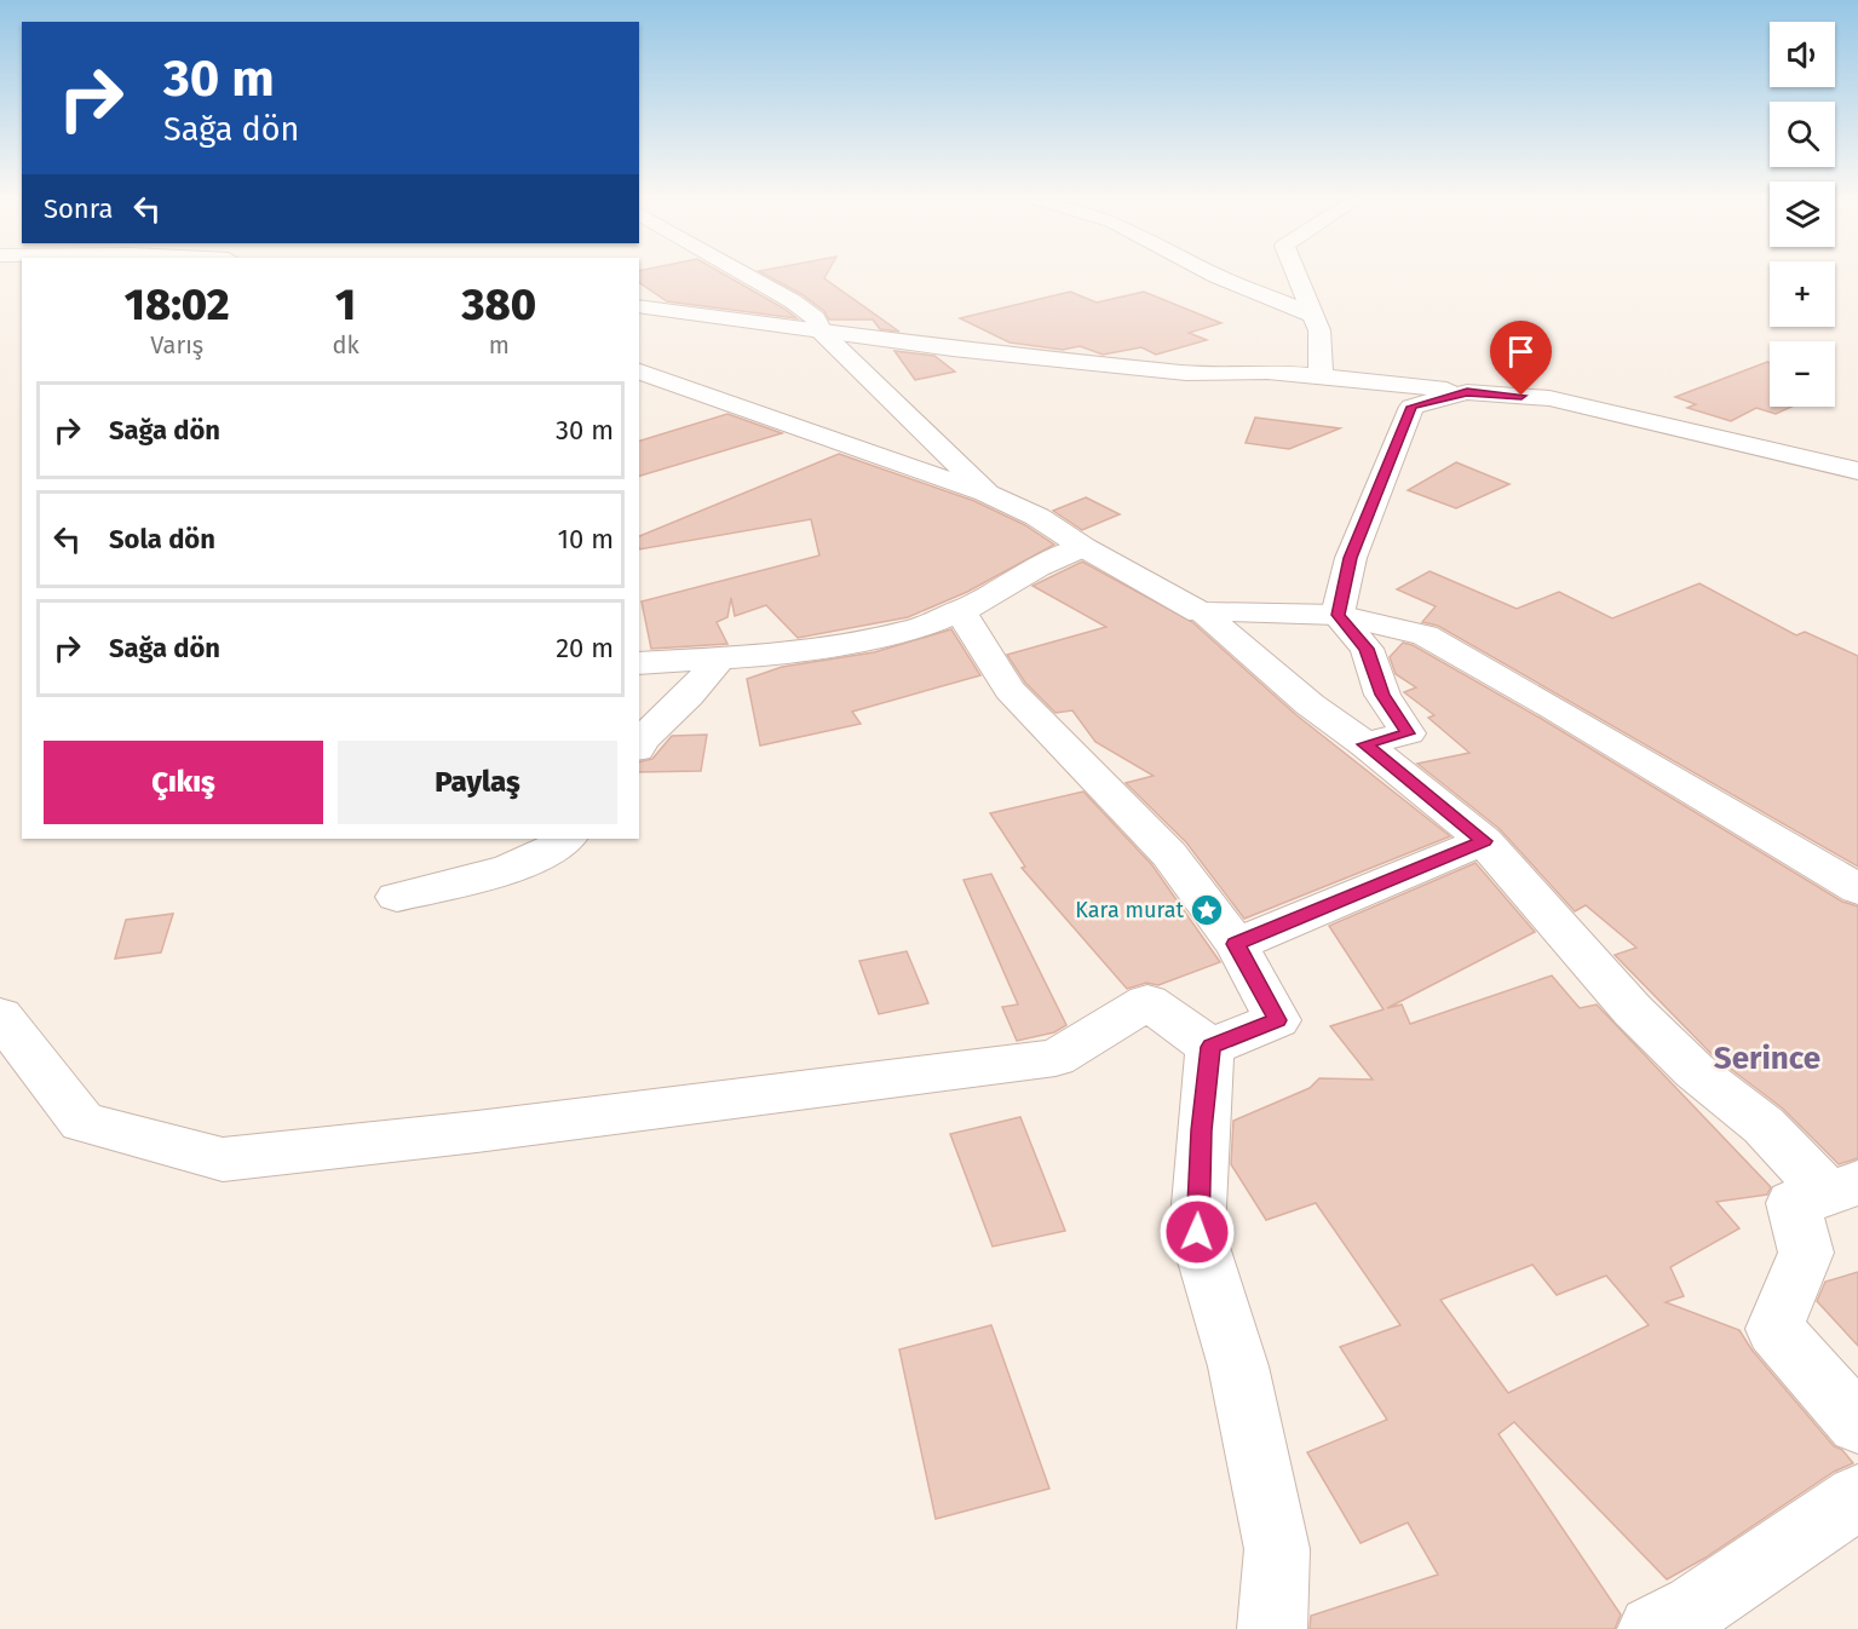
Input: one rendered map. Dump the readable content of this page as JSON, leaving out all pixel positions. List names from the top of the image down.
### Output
{
  "districts": ["Serince"],
  "places": {
    "place": ["Kara murat"]
  },
  "page": {
    "map_buttons": ["+", "−"],
    "turn": ["30 m", "Sağa dön"],
    "then": "Sonra",
    "eta": [
      "18:02",
      "Varış",
      "1",
      "dk",
      "380",
      "m"
    ],
    "list": [
      {
        "name": "Sağa dön",
        "value": "30 m"
      },
      {
        "name": "Sola dön",
        "value": "10 m"
      },
      {
        "name": "Sağa dön",
        "value": "20 m"
      }
    ],
    "buttons": ["Çıkış", "Paylaş"]
  }
}
